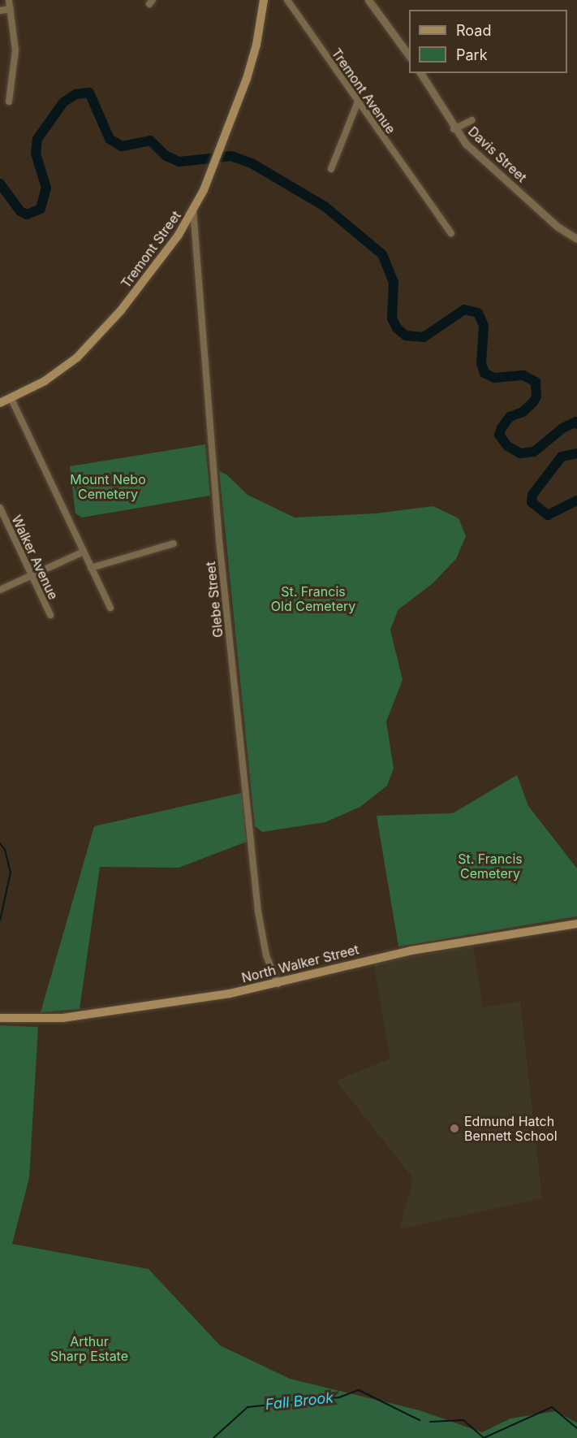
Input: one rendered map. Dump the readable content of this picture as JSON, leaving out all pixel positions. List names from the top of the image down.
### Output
{
  "streets": {
    "main road": ["Tremont Street", "North Walker Street"],
    "street": [
      "Tremont Avenue",
      "Davis Street",
      "Walker Avenue",
      "Glebe Street"
    ]
  },
  "crossings": [
    ["Tremont Street", "Glebe Street"],
    ["Glebe Street", "North Walker Street"]
  ],
  "water": ["Fall Brook"],
  "parks": [
    "Mount Nebo Cemetery",
    "St. Francis Old Cemetery",
    "St. Francis Cemetery",
    "Arthur Sharp Estate"
  ],
  "places": ["Edmund Hatch Bennett School"],
  "legend": ["Road", "Park"]
}
